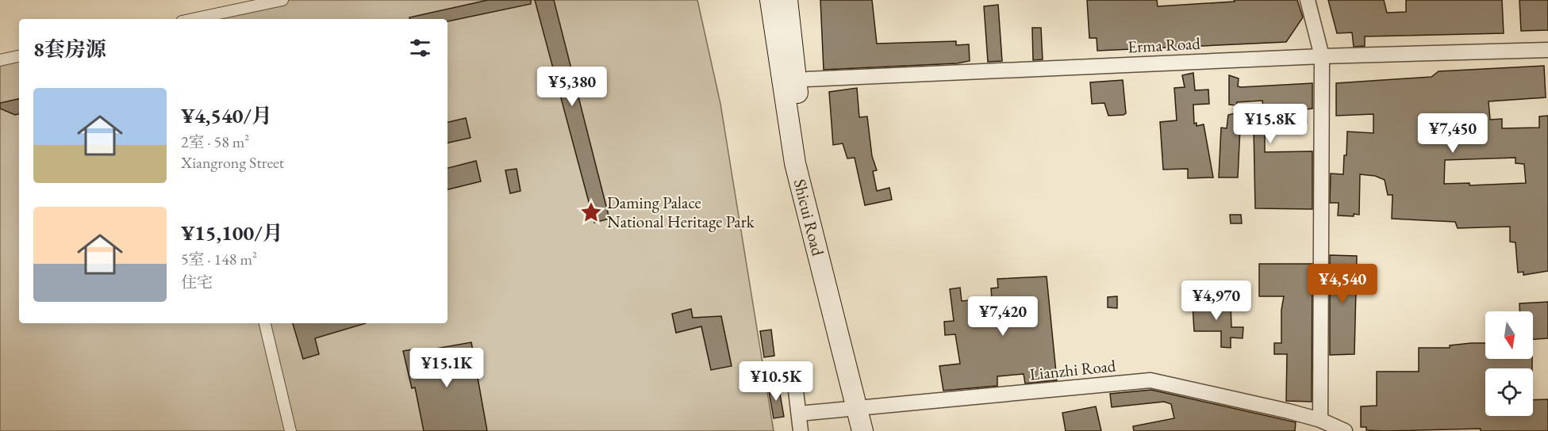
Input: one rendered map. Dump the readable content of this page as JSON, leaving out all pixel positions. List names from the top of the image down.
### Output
{
  "streets": {
    "main road": ["Shicui Road"],
    "street": ["Erma Road", "Lianzhi Road"]
  },
  "crossings": [
    ["Erma Road", "Shicui Road"],
    ["Shicui Road", "Lianzhi Road"]
  ],
  "places": {
    "place": ["Daming Palace National Heritage Park"]
  },
  "north": "bottom",
  "page": {
    "heading": "8套房源",
    "price": [
      "¥5,380",
      "¥15.8K",
      "¥7,450",
      "¥4,540",
      "¥4,970",
      "¥7,420",
      "¥15.1K",
      "¥10.5K"
    ],
    "list": [
      {
        "name": "¥4,540/月",
        "note": "2室 · 58 m² · Xiangrong Street"
      },
      {
        "name": "¥15,100/月",
        "note": "5室 · 148 m² · 住宅"
      }
    ]
  }
}
